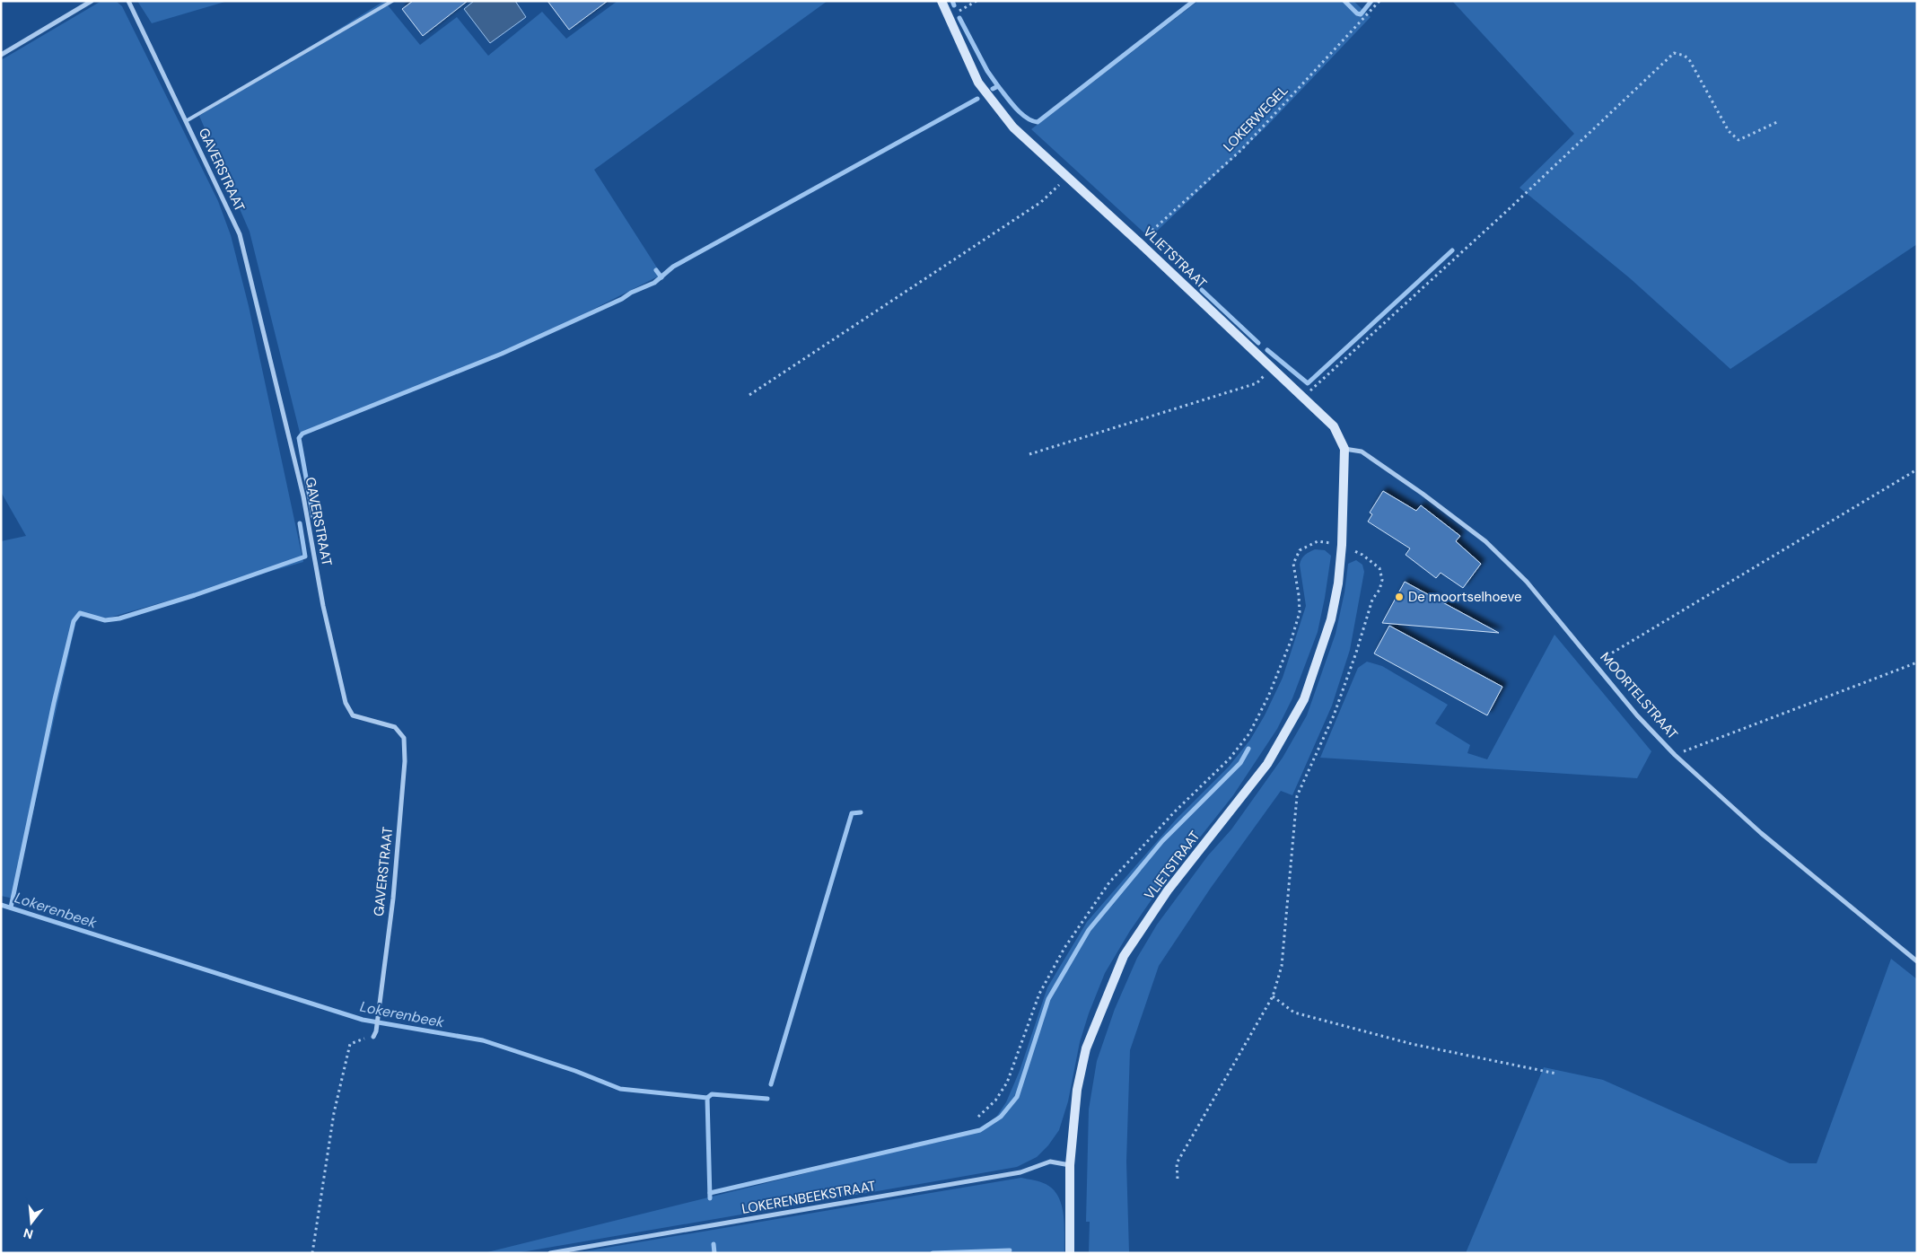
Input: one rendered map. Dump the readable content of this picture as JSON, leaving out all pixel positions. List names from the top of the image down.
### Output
{
  "streets": {
    "street": [
      "GAVERSTRAAT",
      "VLIETSTRAAT",
      "MOORTELSTRAAT",
      "LOKERENBEEKSTRAAT"
    ],
    "path": ["LOKERWEGEL"]
  },
  "crossings": [
    ["LOKERWEGEL", "VLIETSTRAAT"],
    ["VLIETSTRAAT", "MOORTELSTRAAT"],
    ["VLIETSTRAAT", "LOKERENBEEKSTRAAT"]
  ],
  "water": ["Lokerenbeek"],
  "places": ["De moortselhoeve"],
  "north": "bottom"
}
